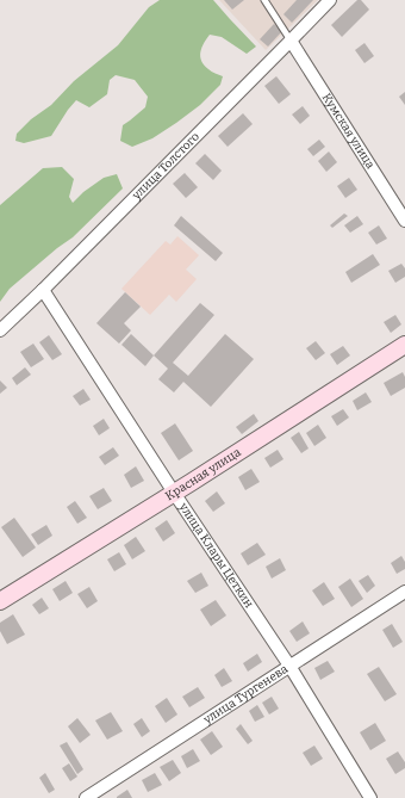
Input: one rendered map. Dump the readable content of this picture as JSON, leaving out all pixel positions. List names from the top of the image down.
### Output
{
  "streets": {
    "street": [
      "Кумская улица",
      "улица Толстого",
      "Красная улица",
      "улица Клары Цеткин",
      "улица Тургенева"
    ]
  },
  "crossings": [
    ["Кумская улица", "улица Толстого"],
    ["улица Толстого", "улица Клары Цеткин"],
    ["Красная улица", "улица Клары Цеткин"],
    ["улица Клары Цеткин", "улица Тургенева"]
  ]
}
